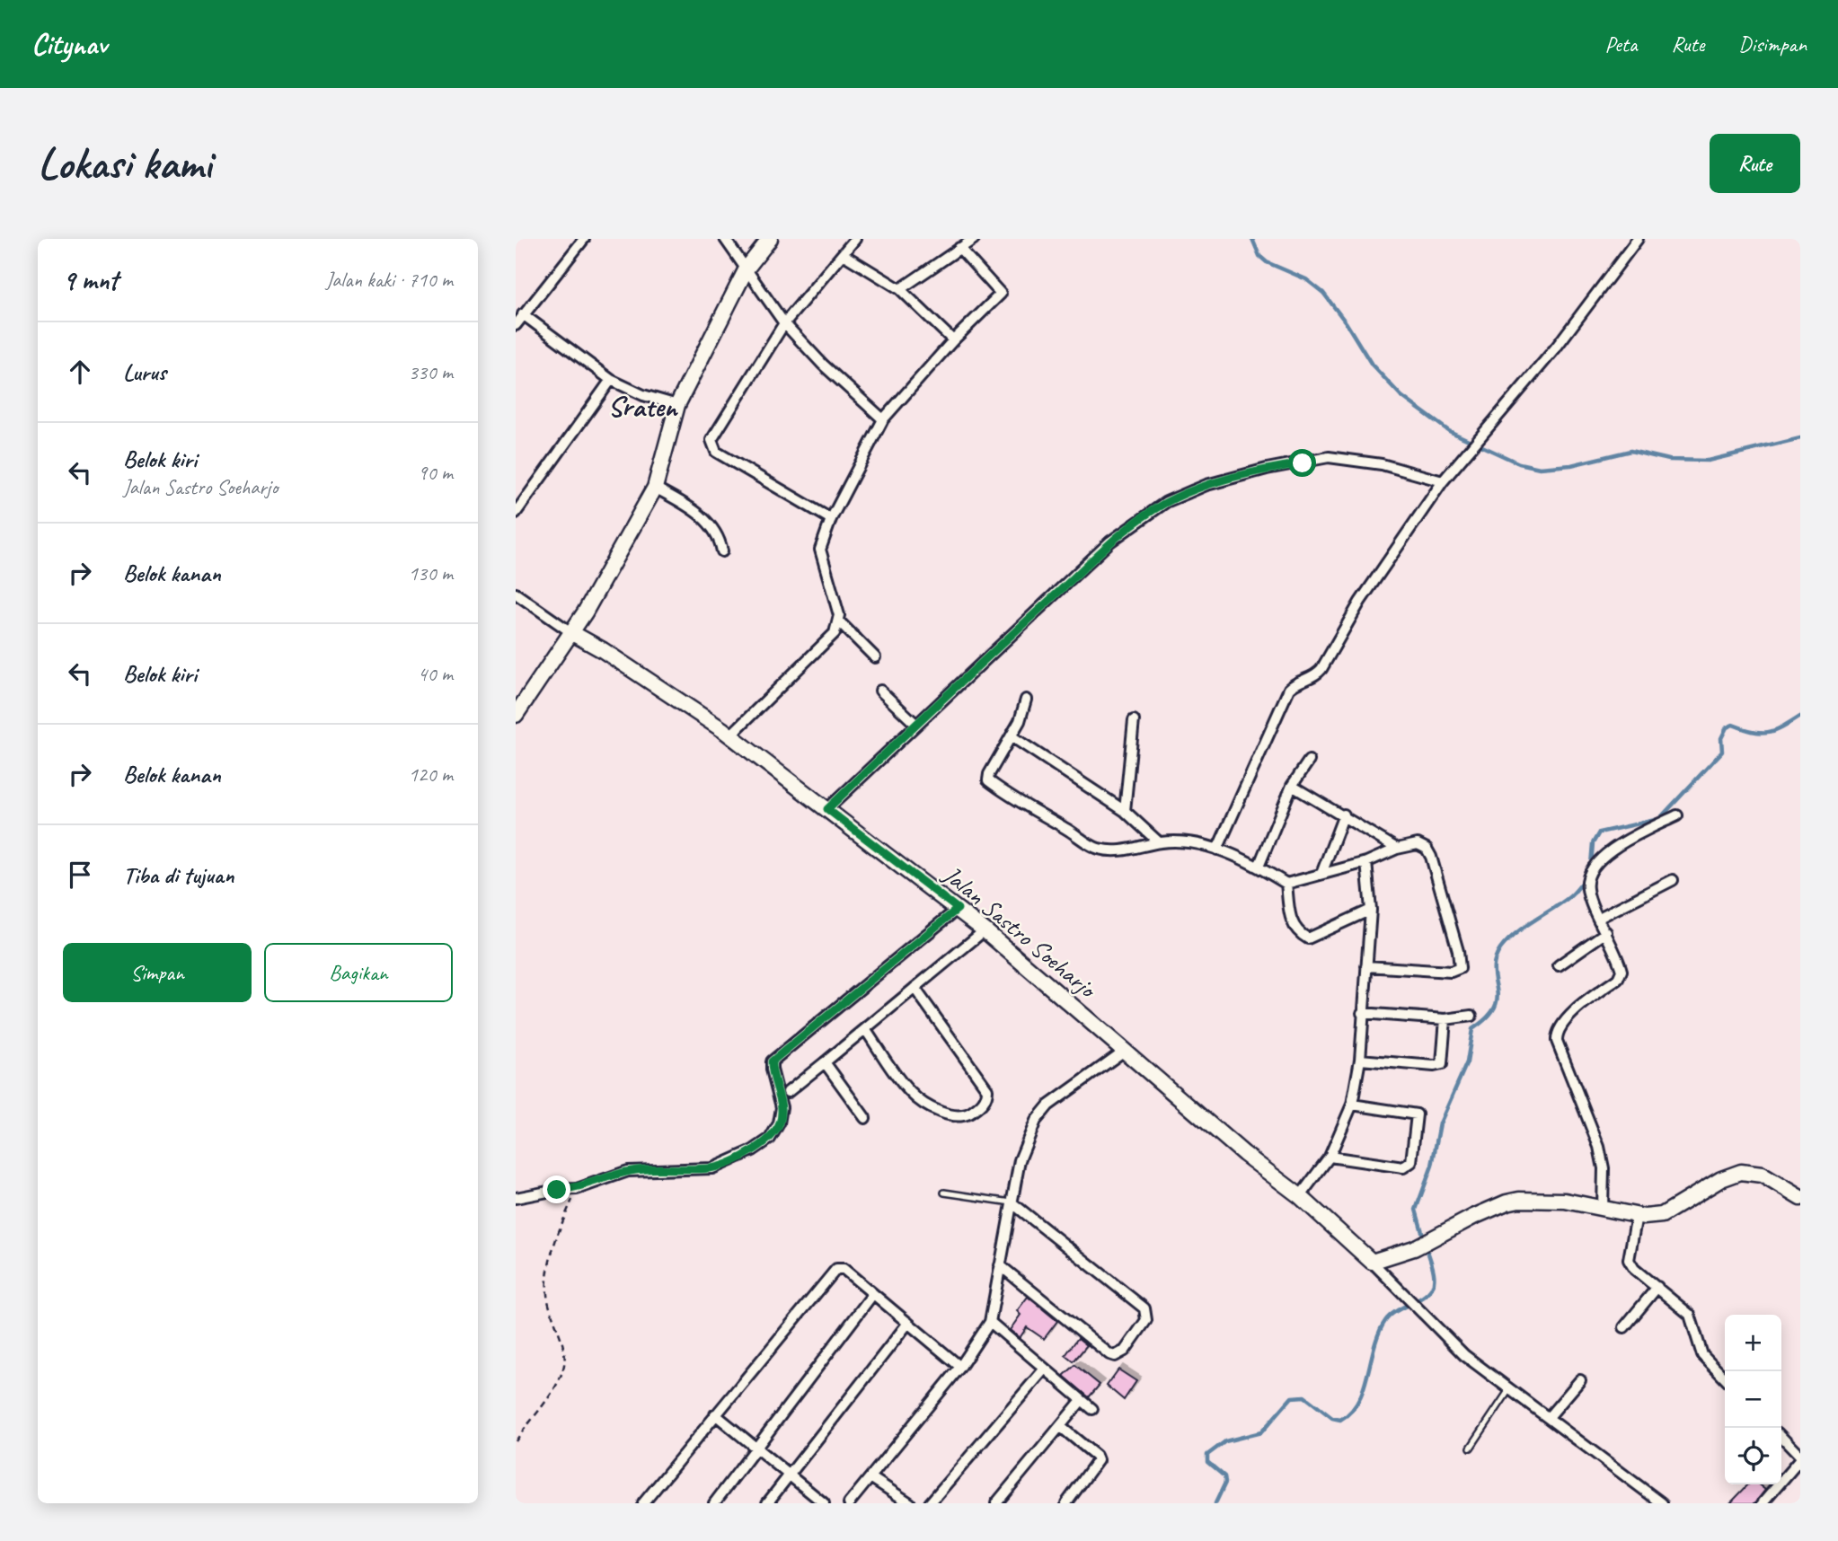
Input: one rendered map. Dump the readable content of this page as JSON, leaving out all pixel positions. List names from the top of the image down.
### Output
{
  "streets": {
    "street": ["Jalan Sastro Soeharjo"]
  },
  "districts": ["Sraten"],
  "page": {
    "header": "Citynav",
    "nav": ["Peta", "Rute", "Disimpan"],
    "buttons": [
      "Rute",
      ["Simpan", "Bagikan"]
    ],
    "title": "Lokasi kami",
    "heading": ["9 mnt", "Jalan kaki · 710 m"],
    "list": [
      ["Lurus", "330 m"],
      ["Belok kiri", "Jalan Sastro Soeharjo", "90 m"],
      ["Belok kanan", "130 m"],
      ["Belok kiri", "40 m"],
      ["Belok kanan", "120 m"],
      "Tiba di tujuan"
    ],
    "map_buttons": ["+", "−"]
  }
}
